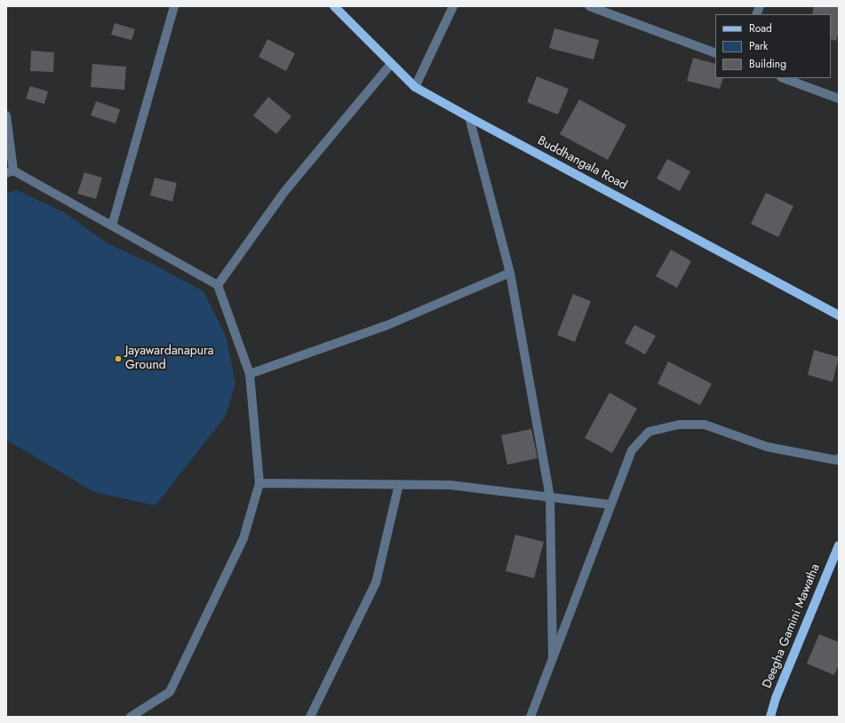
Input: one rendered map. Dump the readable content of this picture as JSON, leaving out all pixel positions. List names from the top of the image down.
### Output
{
  "streets": {
    "main road": ["Buddhangala Road", "Deegha Gamini Mawatha"]
  },
  "places": ["Jayawardanapura Ground"],
  "legend": ["Road", "Park", "Building"]
}
